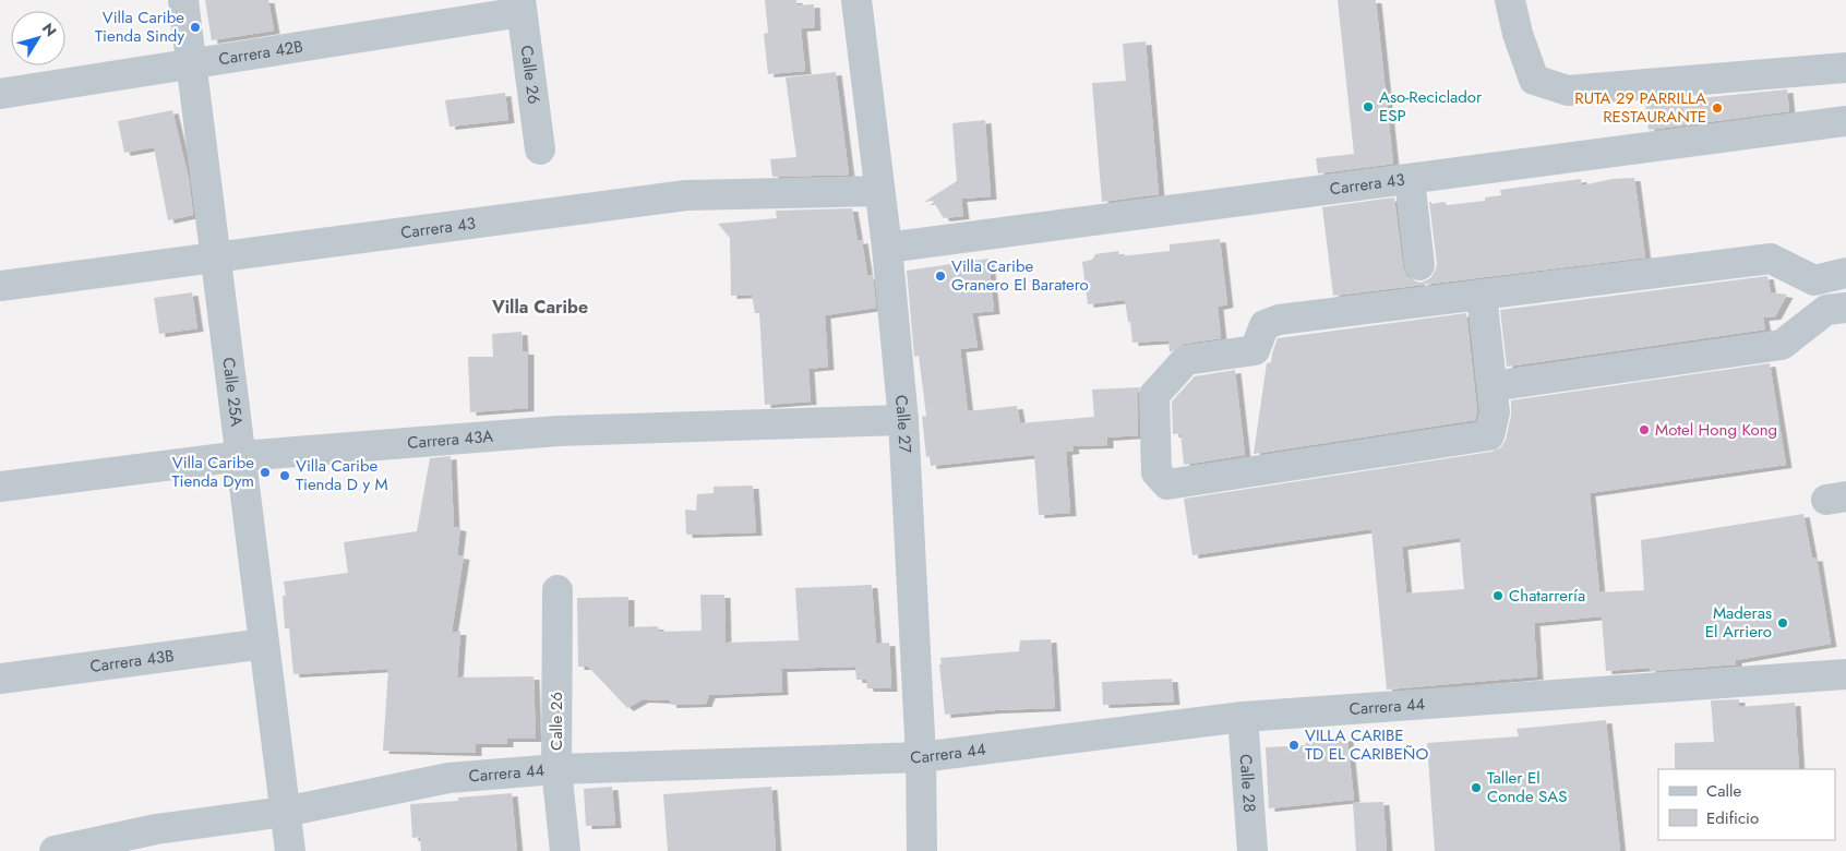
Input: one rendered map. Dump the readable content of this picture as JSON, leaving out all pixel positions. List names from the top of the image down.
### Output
{
  "streets": {
    "street": [
      "Carrera 42B",
      "Calle 26",
      "Carrera 43",
      "Calle 25A",
      "Calle 27",
      "Carrera 43A",
      "Carrera 43B",
      "Carrera 44",
      "Calle 28"
    ]
  },
  "crossings": [
    ["Carrera 42B", "Calle 26"],
    ["Carrera 42B", "Calle 25A"],
    ["Calle 26", "Carrera 44"],
    ["Carrera 43", "Calle 25A"],
    ["Carrera 43", "Calle 27"],
    ["Calle 25A", "Carrera 43A"],
    ["Calle 25A", "Carrera 43B"],
    ["Calle 25A", "Carrera 44"],
    ["Calle 27", "Carrera 43A"],
    ["Calle 27", "Carrera 44"],
    ["Carrera 44", "Calle 28"]
  ],
  "districts": ["Villa Caribe"],
  "places": [
    "Villa Caribe Tienda Sindy",
    "Aso-Reciclador ESP",
    "RUTA 29 PARRILLA RESTAURANTE",
    "Villa Caribe Granero El Baratero",
    "Motel Hong Kong",
    "Villa Caribe Tienda Dym",
    "Villa Caribe Tienda D y M",
    "Chatarrería",
    "Maderas El Arriero",
    "VILLA CARIBE TD EL CARIBEÑO",
    "Taller El Conde SAS"
  ],
  "legend": ["Calle", "Edificio"],
  "north": "top right"
}
